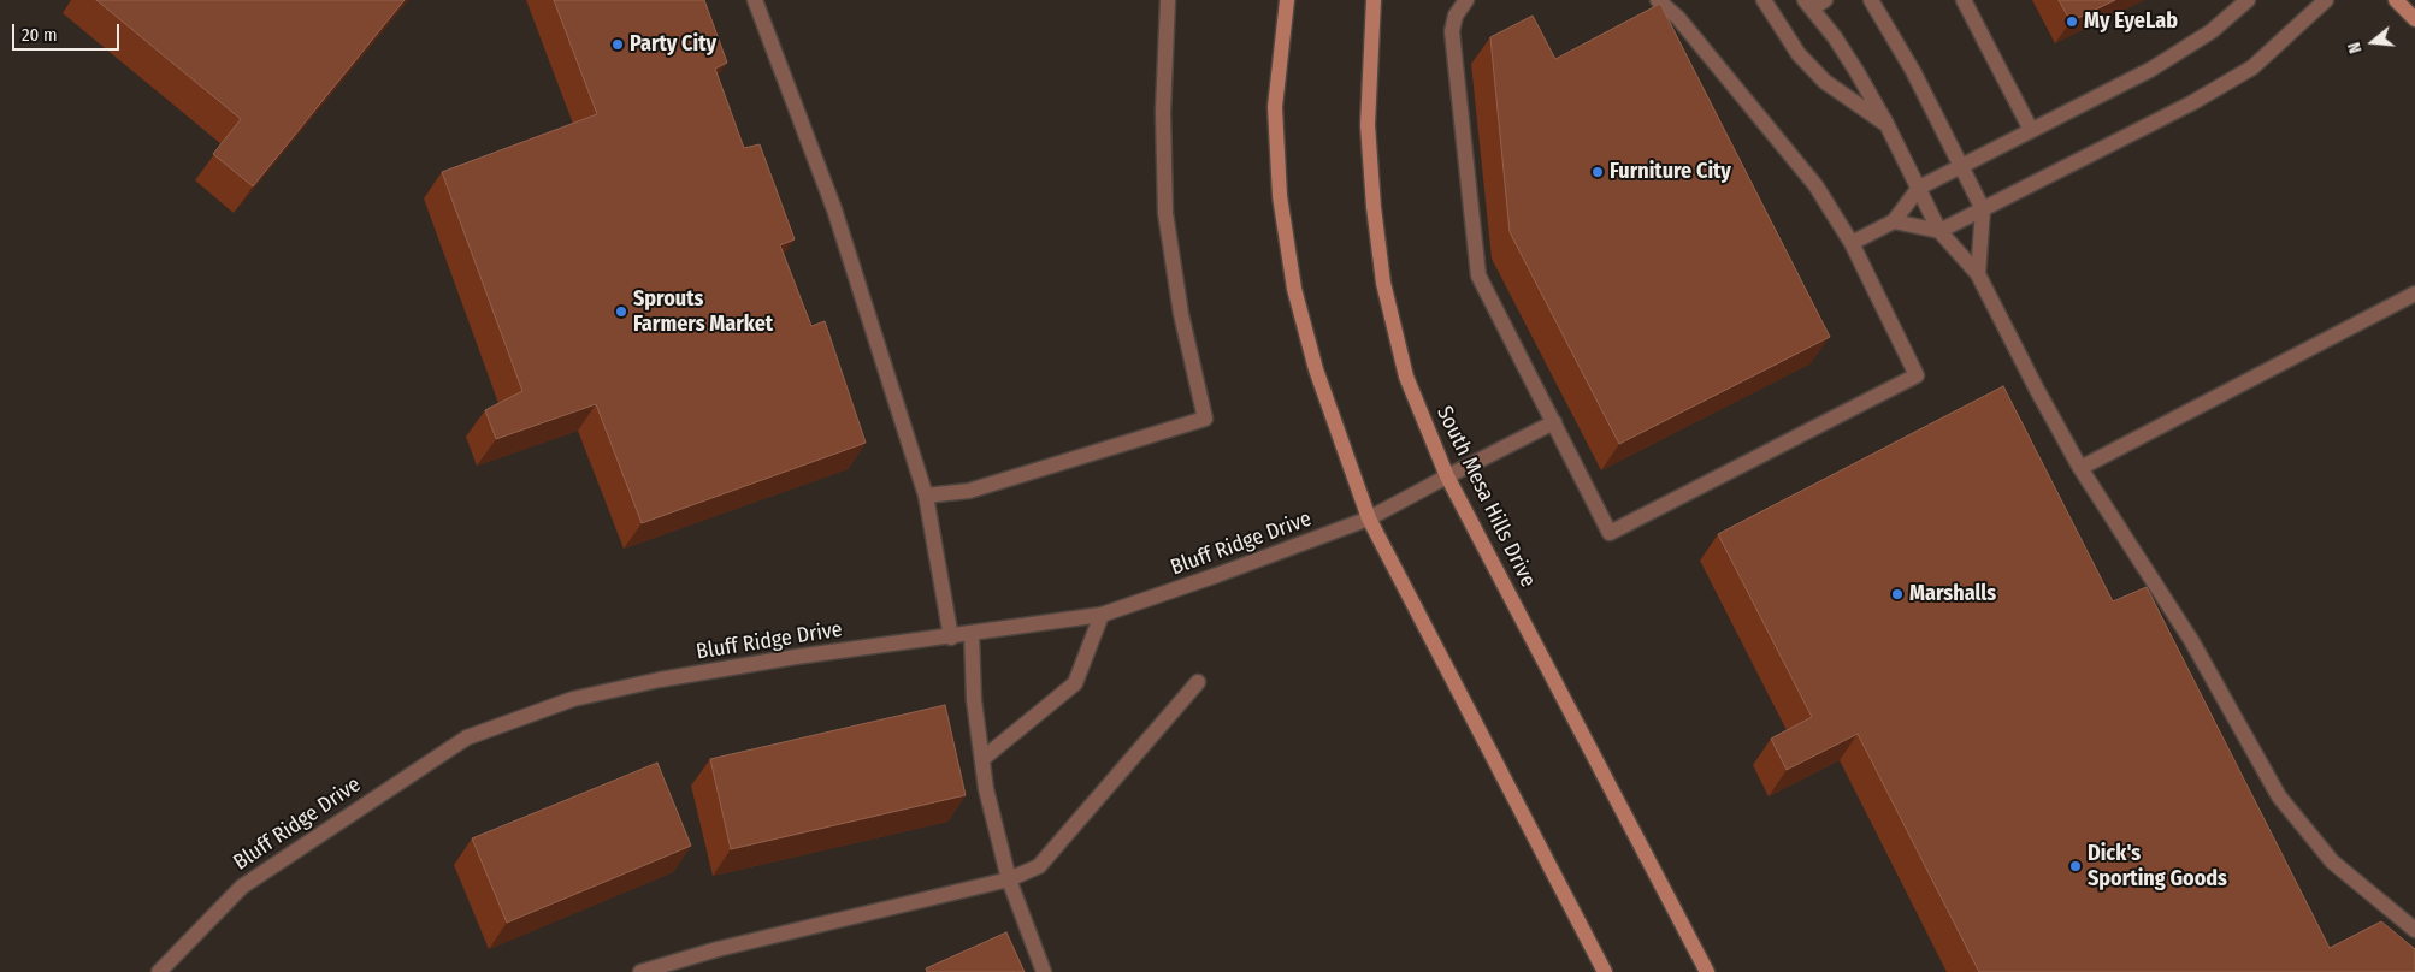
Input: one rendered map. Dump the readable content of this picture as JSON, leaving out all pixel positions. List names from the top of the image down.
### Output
{
  "streets": {
    "street": ["South Mesa Hills Drive", "Bluff Ridge Drive"]
  },
  "crossings": [
    ["South Mesa Hills Drive", "Bluff Ridge Drive"]
  ],
  "places": [
    "My EyeLab",
    "Party City",
    "Furniture City",
    "Sprouts Farmers Market",
    "Marshalls",
    "Dick's Sporting Goods"
  ],
  "scale_bar": "20 m",
  "north": "left"
}
